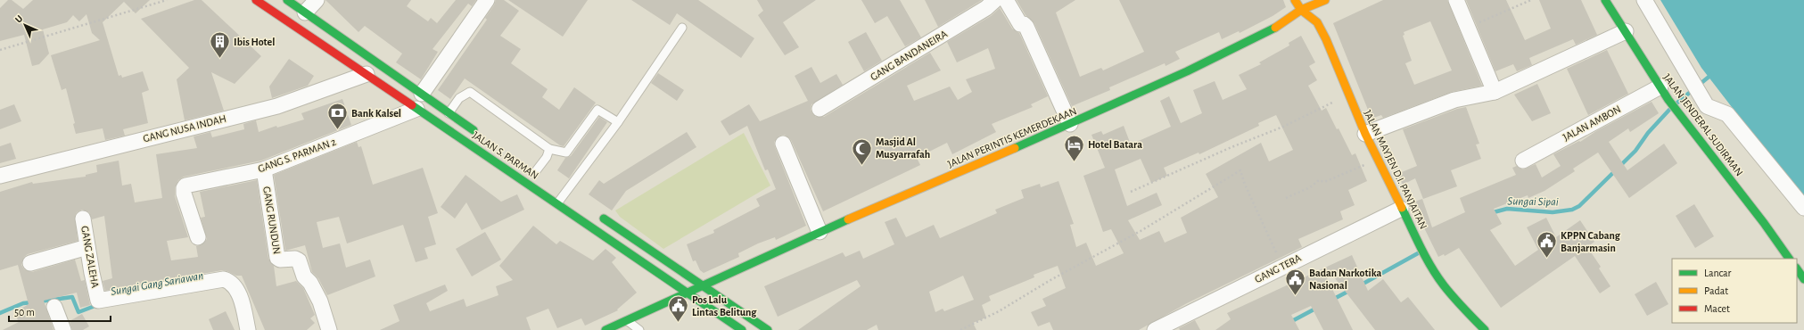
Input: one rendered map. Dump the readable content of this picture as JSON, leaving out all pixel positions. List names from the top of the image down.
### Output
{
  "streets": {
    "main road": [
      "JALAN JENDERAL SUDIRMAN",
      "JALAN PERINTIS KEMERDEKAAN",
      "JALAN S. PARMAN",
      "JALAN MAYJEN D.I. PANJAITAN"
    ],
    "street": [
      "GANG BANDANEIRA",
      "JALAN AMBON",
      "GANG NUSA INDAH",
      "GANG S. PARMAN 2",
      "GANG RUNDUN",
      "GANG ZALEHA",
      "GANG TERA"
    ]
  },
  "crossings": [
    ["JALAN AMBON", "JALAN JENDERAL SUDIRMAN"],
    ["GANG NUSA INDAH", "JALAN S. PARMAN"],
    ["JALAN PERINTIS KEMERDEKAAN", "JALAN S. PARMAN"],
    ["JALAN PERINTIS KEMERDEKAAN", "JALAN MAYJEN D.I. PANJAITAN"],
    ["GANG S. PARMAN 2", "JALAN S. PARMAN"],
    ["GANG S. PARMAN 2", "GANG RUNDUN"],
    ["JALAN MAYJEN D.I. PANJAITAN", "GANG TERA"]
  ],
  "water": ["Sungai Sipai", "Sungai Gang Sariawan"],
  "places": {
    "building": ["Ibis Hotel"],
    "bank": ["Bank Kalsel"],
    "hotel": ["Hotel Batara"],
    "mosque": ["Masjid Al Musyarrafah"],
    "public building": ["KPPN Cabang Banjarmasin", "Badan Narkotika Nasional", "Pos Lalu Lintas Belitung"]
  },
  "legend": ["Lancar", "Padat", "Macet"],
  "scale_bar": "50 m",
  "north": "top left"
}
